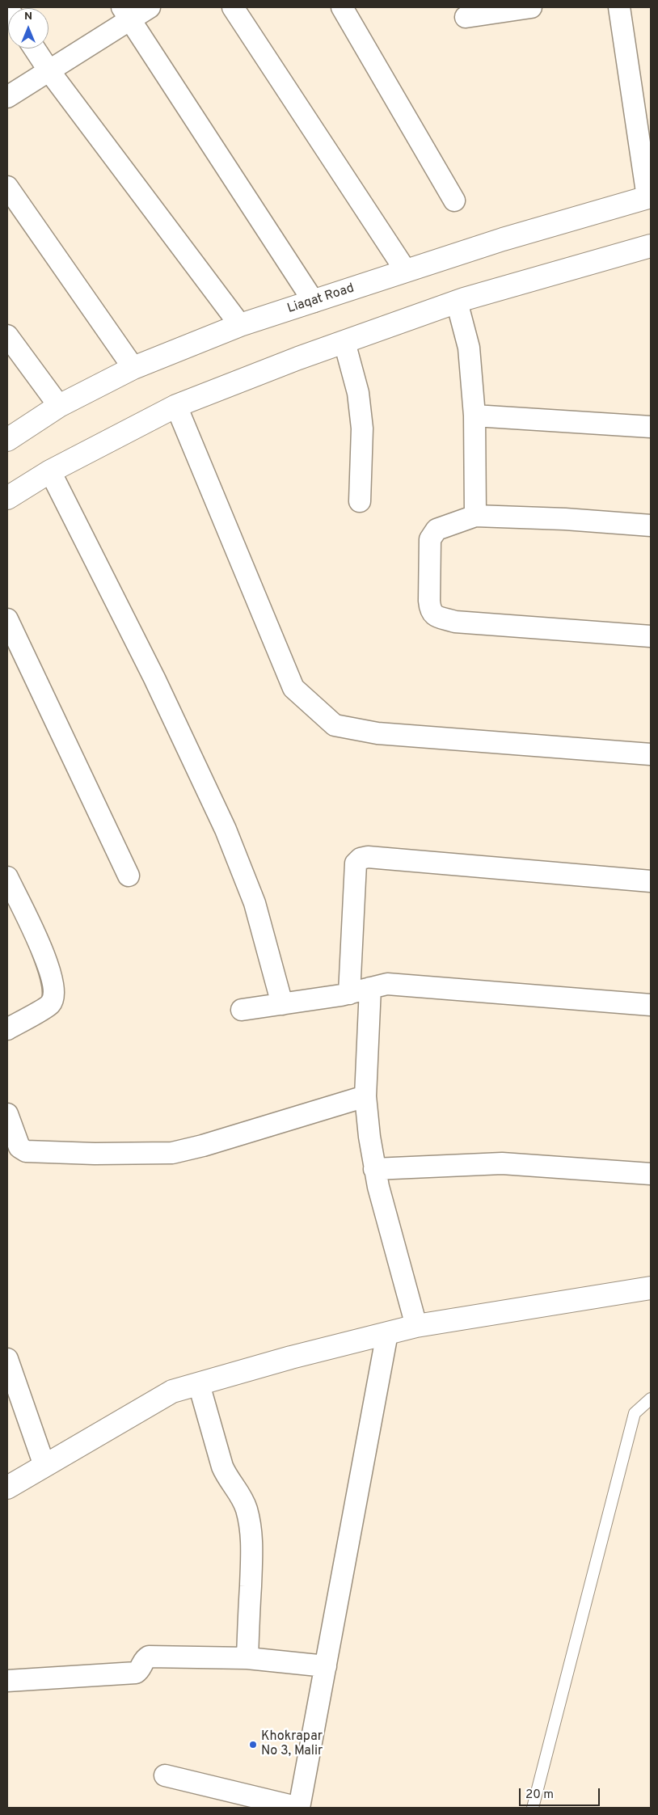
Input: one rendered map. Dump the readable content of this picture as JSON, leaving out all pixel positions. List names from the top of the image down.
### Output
{
  "streets": {
    "main road": ["Liaqat Road"]
  },
  "places": ["Khokrapar No 3, Malir"],
  "scale_bar": "20 m",
  "north": "top"
}
